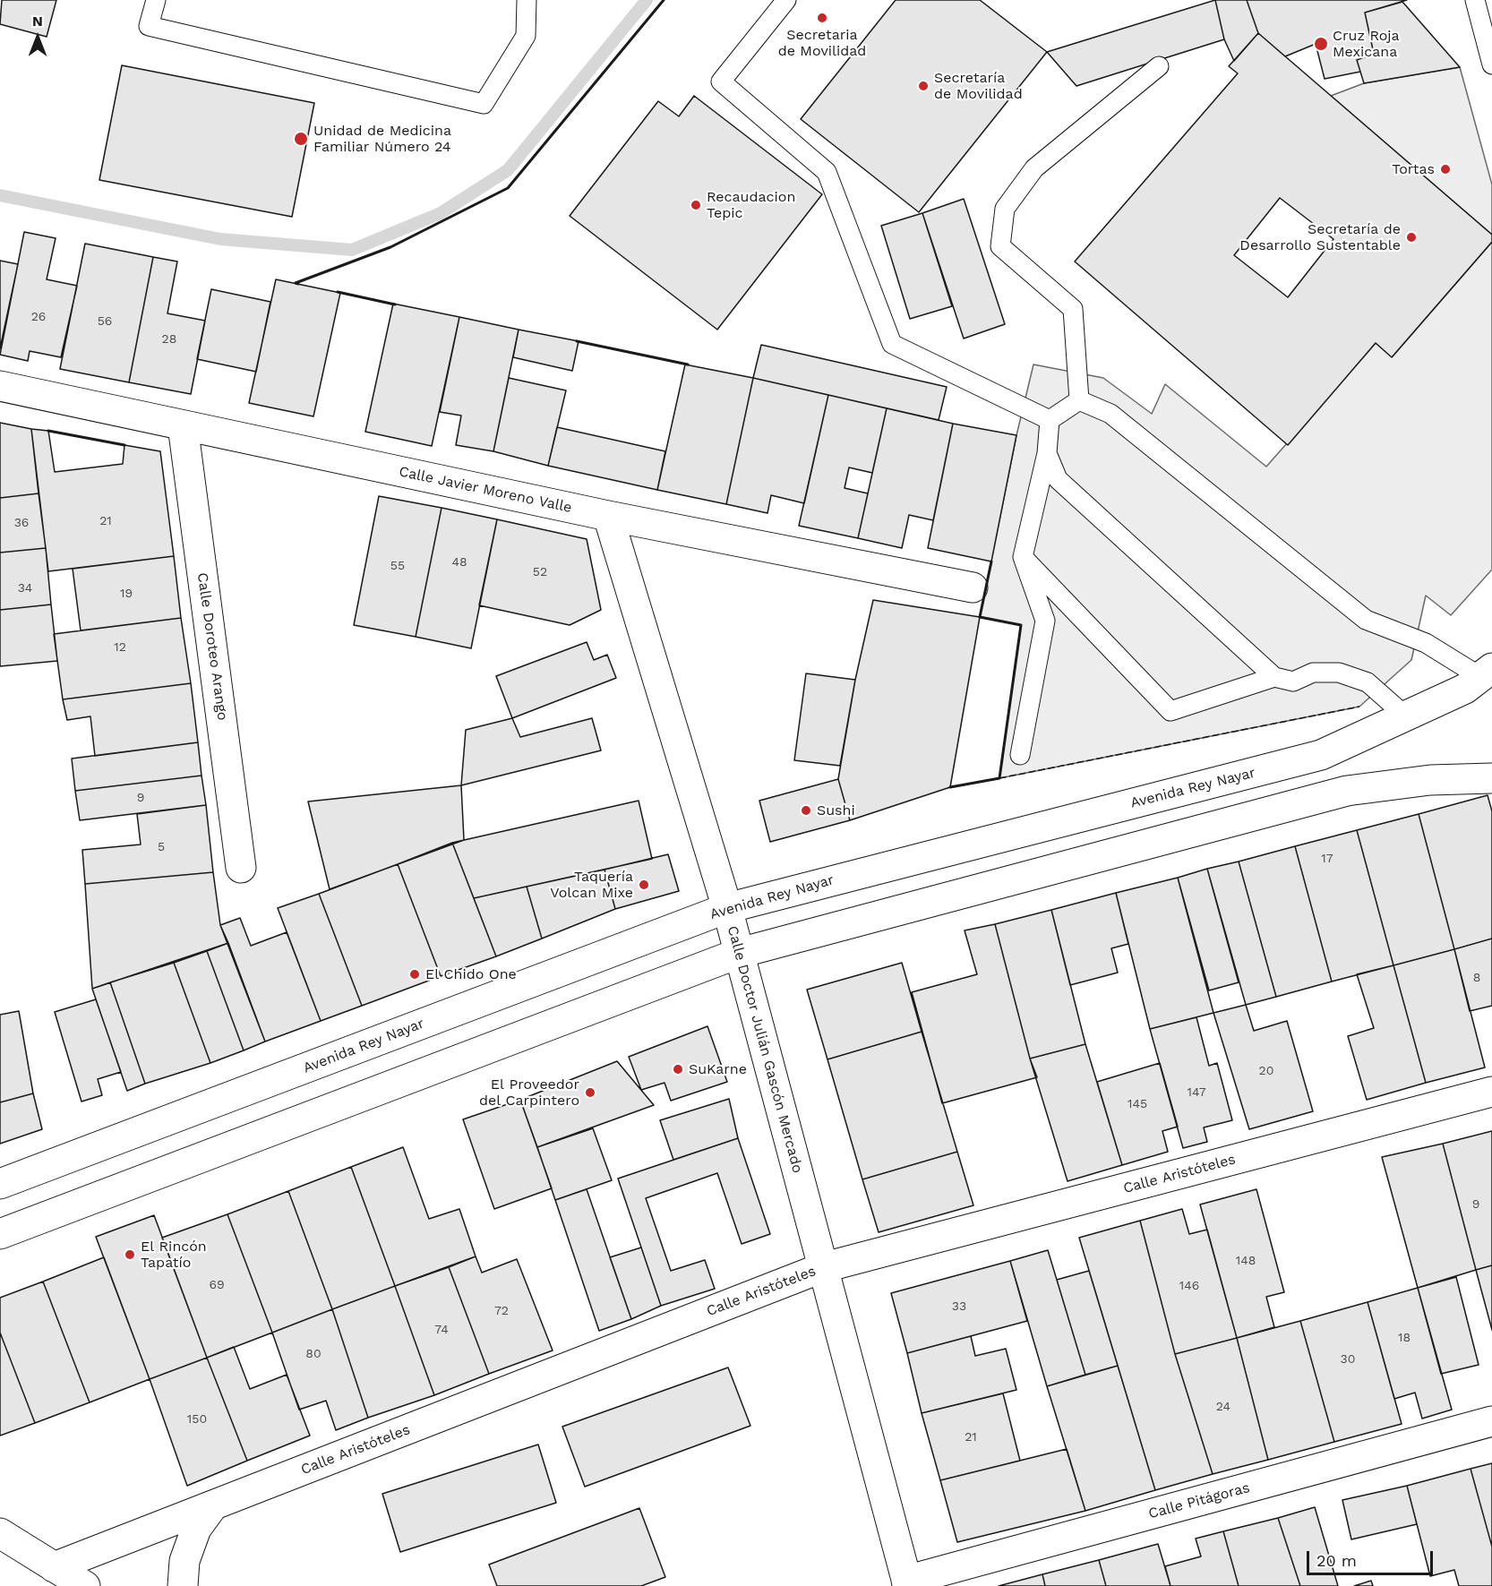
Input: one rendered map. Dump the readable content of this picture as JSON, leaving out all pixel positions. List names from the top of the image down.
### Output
{
  "streets": {
    "street": [
      "Calle Javier Moreno Valle",
      "Calle Doroteo Arango",
      "Avenida Rey Nayar",
      "Calle Doctor Julián Gascón Mercado",
      "Calle Aristóteles",
      "Calle Pitágoras"
    ]
  },
  "crossings": [
    ["Calle Javier Moreno Valle", "Calle Doroteo Arango"],
    ["Calle Javier Moreno Valle", "Calle Doctor Julián Gascón Mercado"],
    ["Avenida Rey Nayar", "Calle Doctor Julián Gascón Mercado"],
    ["Calle Doctor Julián Gascón Mercado", "Calle Aristóteles"],
    ["Calle Doctor Julián Gascón Mercado", "Calle Pitágoras"]
  ],
  "places": [
    "Secretaria de Movilidad",
    "Cruz Roja Mexicana",
    "Secretaría de Movilidad",
    "Unidad de Medicina Familiar Número 24",
    "Tortas",
    "Recaudacion Tepic",
    "Secretaría de Desarrollo Sustentable",
    "Sushi",
    "Taquería Volcan Mixe",
    "El Chido One",
    "SuKarne",
    "El Proveedor del Carpintero",
    "El Rincón Tapatío"
  ],
  "house_numbers": [
    "26",
    "56",
    "28",
    "21",
    "36",
    "48",
    "55",
    "52",
    "34",
    "19",
    "12",
    "9",
    "5",
    "17",
    "8",
    "20",
    "147",
    "145",
    "9",
    "148",
    "69",
    "146",
    "33",
    "72",
    "74",
    "18",
    "80",
    "30",
    "24",
    "150",
    "21"
  ],
  "scale_bar": "20 m",
  "north": "top"
}
